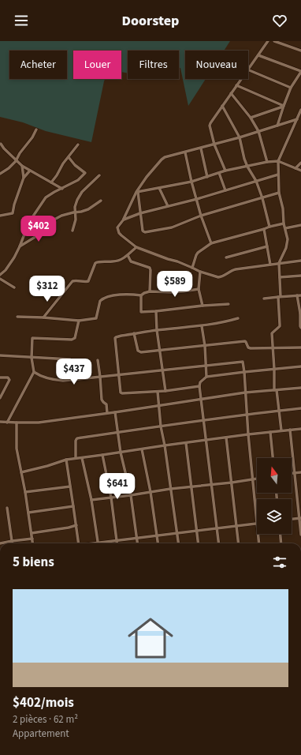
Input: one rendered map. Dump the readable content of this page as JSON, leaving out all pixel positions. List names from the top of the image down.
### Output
{
  "north": "top",
  "page": {
    "header": "Doorstep",
    "chip": [
      "Acheter",
      "Louer",
      "Filtres",
      "Nouveau"
    ],
    "price": [
      "$402",
      "$589",
      "$312",
      "$437",
      "$641"
    ],
    "heading": "5 biens",
    "list": [
      {
        "name": "$402/mois",
        "note": "2 pièces · 62 m² · Appartement"
      }
    ]
  }
}
